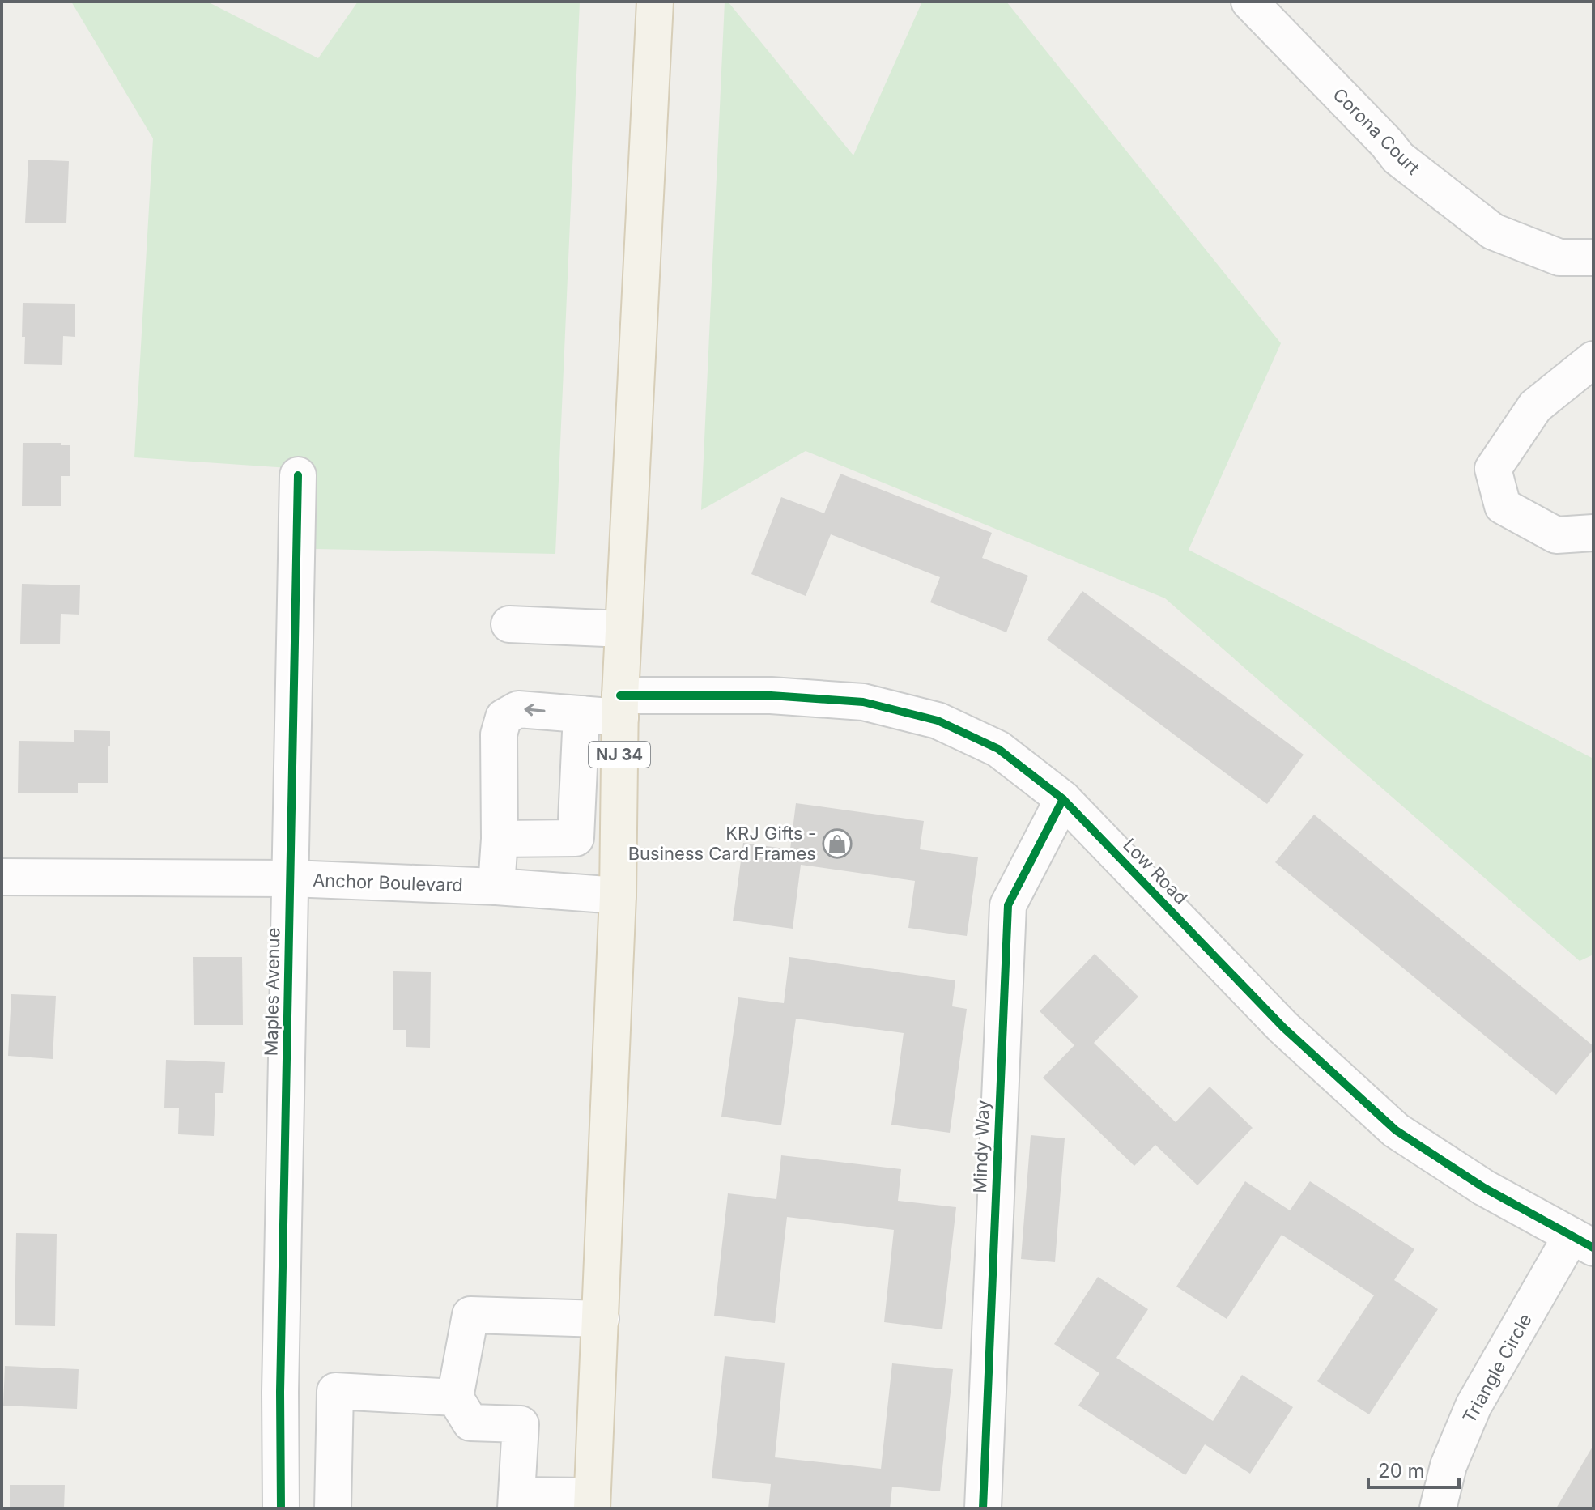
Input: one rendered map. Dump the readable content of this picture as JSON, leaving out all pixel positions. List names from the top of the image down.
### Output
{
  "streets": {
    "main road": ["NJ 34"],
    "street": [
      "Corona Court",
      "Low Road",
      "Anchor Boulevard",
      "Maples Avenue",
      "Mindy Way",
      "Triangle Circle"
    ]
  },
  "crossings": [
    ["NJ 34", "Low Road"],
    ["NJ 34", "Anchor Boulevard"],
    ["Low Road", "Mindy Way"],
    ["Low Road", "Triangle Circle"],
    ["Anchor Boulevard", "Maples Avenue"]
  ],
  "places": {
    "shop": ["KRJ Gifts - Business Card Frames"]
  },
  "scale_bar": "20 m"
}
